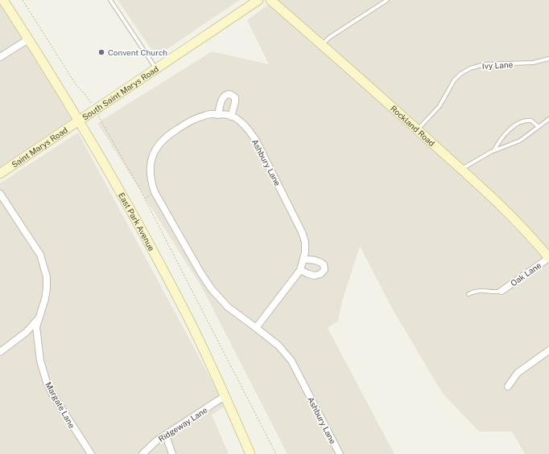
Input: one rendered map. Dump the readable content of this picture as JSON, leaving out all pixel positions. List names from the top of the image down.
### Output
{
  "streets": {
    "main road": [
      "South Saint Marys Road",
      "Rockland Road",
      "Saint Marys Road",
      "East Park Avenue"
    ],
    "street": [
      "Ashbury Lane",
      "Oak Lane",
      "Margate Lane",
      "Ridgeway Lane"
    ],
    "lane": ["Ivy Lane"]
  },
  "crossings": [
    ["Ivy Lane", "Rockland Road"],
    ["South Saint Marys Road", "Saint Marys Road"],
    ["South Saint Marys Road", "East Park Avenue"],
    ["Rockland Road", "Oak Lane"],
    ["Saint Marys Road", "East Park Avenue"],
    ["East Park Avenue", "Ridgeway Lane"]
  ],
  "places": ["Convent Church"]
}
